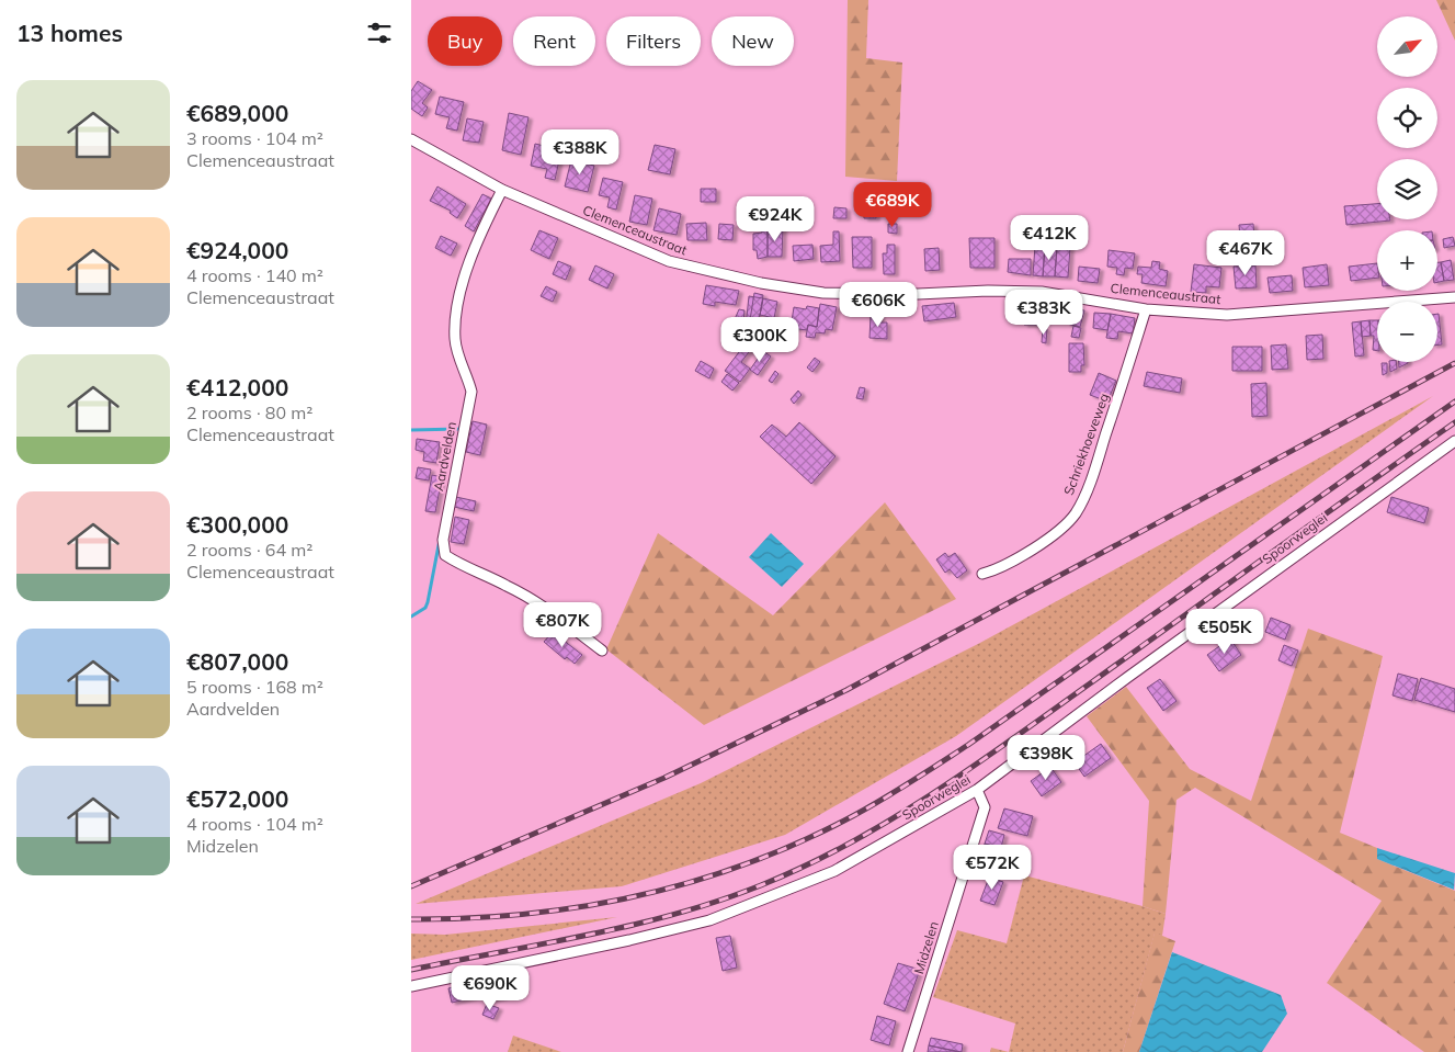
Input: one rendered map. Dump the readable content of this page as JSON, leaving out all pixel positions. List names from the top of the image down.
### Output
{
  "streets": {
    "street": [
      "Clemenceaustraat",
      "Schriekhoeveweg",
      "Aardvelden",
      "Spoorweglei",
      "Midzelen"
    ]
  },
  "crossings": [
    ["Clemenceaustraat", "Schriekhoeveweg"],
    ["Clemenceaustraat", "Aardvelden"],
    ["Spoorweglei", "Midzelen"]
  ],
  "north": "top right",
  "page": {
    "heading": "13 homes",
    "map_buttons": ["+", "−"],
    "chip": [
      "Buy",
      "Rent",
      "Filters",
      "New"
    ],
    "list": [
      {
        "name": "€689,000",
        "note": "3 rooms · 104 m² · Clemenceaustraat"
      },
      {
        "name": "€924,000",
        "note": "4 rooms · 140 m² · Clemenceaustraat"
      },
      {
        "name": "€412,000",
        "note": "2 rooms · 80 m² · Clemenceaustraat"
      },
      {
        "name": "€300,000",
        "note": "2 rooms · 64 m² · Clemenceaustraat"
      },
      {
        "name": "€807,000",
        "note": "5 rooms · 168 m² · Aardvelden"
      },
      {
        "name": "€572,000",
        "note": "4 rooms · 104 m² · Midzelen"
      }
    ],
    "price": [
      "€388K",
      "€689K",
      "€924K",
      "€412K",
      "€467K",
      "€606K",
      "€383K",
      "€300K",
      "€807K",
      "€505K",
      "€398K",
      "€572K",
      "€690K"
    ]
  }
}
